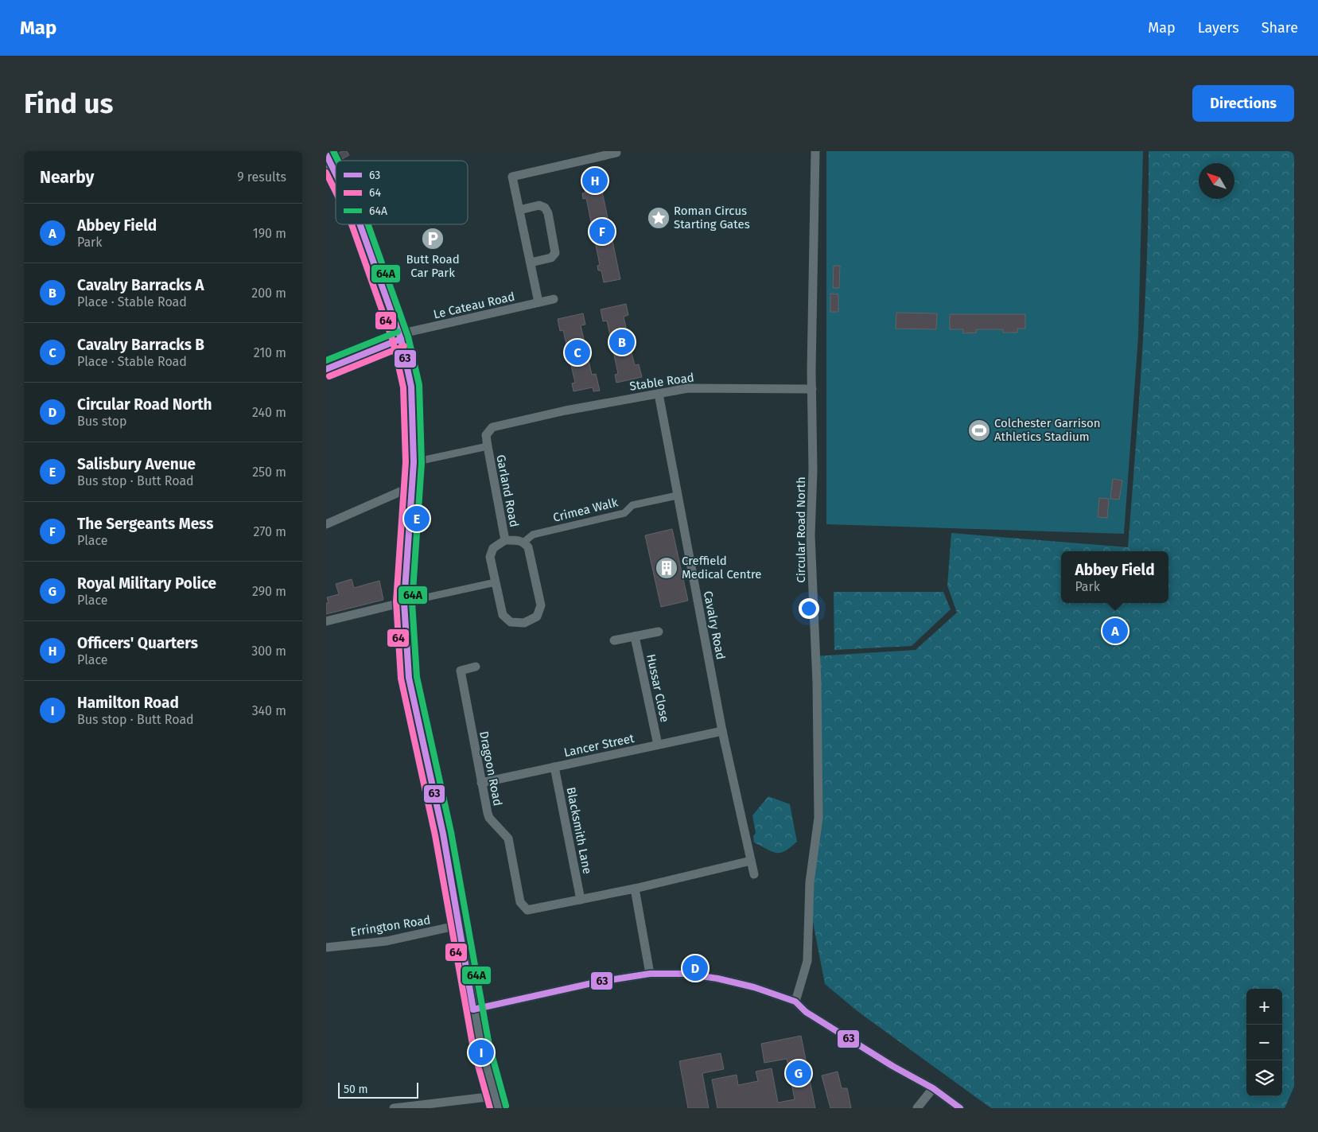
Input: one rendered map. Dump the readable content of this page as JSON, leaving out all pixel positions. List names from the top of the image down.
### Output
{
  "streets": {
    "street": [
      "Le Cateau Road",
      "Stable Road",
      "Garland Road",
      "Crimea Walk",
      "Circular Road North",
      "Cavalry Road",
      "Hussar Close",
      "Lancer Street",
      "Dragoon Road",
      "Blacksmith Lane",
      "Errington Road"
    ]
  },
  "crossings": [
    ["Stable Road", "Garland Road"],
    ["Stable Road", "Circular Road North"],
    ["Stable Road", "Cavalry Road"],
    ["Garland Road", "Crimea Walk"],
    ["Crimea Walk", "Cavalry Road"],
    ["Cavalry Road", "Lancer Street"],
    ["Hussar Close", "Lancer Street"],
    ["Lancer Street", "Dragoon Road"],
    ["Lancer Street", "Blacksmith Lane"],
    ["Dragoon Road", "Blacksmith Lane"]
  ],
  "places": {
    "place": ["Roman Circus Starting Gates"],
    "parking": ["Butt Road Car Park"],
    "sports": ["Colchester Garrison Athletics Stadium"],
    "building": ["Creffield Medical Centre"]
  },
  "lines": ["transit line 64A", "transit line 63", "transit line 64"],
  "legend": ["63", "64", "64A"],
  "scale_bar": "50 m",
  "north": "top left",
  "page": {
    "header": "Map",
    "nav": ["Map", "Layers", "Share"],
    "buttons": "Directions",
    "title": "Find us",
    "heading": ["Nearby", "9 results"],
    "pins": [
      "H",
      "F",
      "B",
      "C",
      "E",
      "A",
      "D",
      "I",
      "G"
    ],
    "list": [
      {
        "mark": "A",
        "name": "Abbey Field",
        "note": "Park",
        "value": "190 m"
      },
      {
        "mark": "B",
        "name": "Cavalry Barracks A",
        "note": "Place · Stable Road",
        "value": "200 m"
      },
      {
        "mark": "C",
        "name": "Cavalry Barracks B",
        "note": "Place · Stable Road",
        "value": "210 m"
      },
      {
        "mark": "D",
        "name": "Circular Road North",
        "note": "Bus stop",
        "value": "240 m"
      },
      {
        "mark": "E",
        "name": "Salisbury Avenue",
        "note": "Bus stop · Butt Road",
        "value": "250 m"
      },
      {
        "mark": "F",
        "name": "The Sergeants Mess",
        "note": "Place",
        "value": "270 m"
      },
      {
        "mark": "G",
        "name": "Royal Military Police",
        "note": "Place",
        "value": "290 m"
      },
      {
        "mark": "H",
        "name": "Officers' Quarters",
        "note": "Place",
        "value": "300 m"
      },
      {
        "mark": "I",
        "name": "Hamilton Road",
        "note": "Bus stop · Butt Road",
        "value": "340 m"
      }
    ],
    "popup": ["Abbey Field", "Park"],
    "map_buttons": ["+", "−"],
    "scale": "50 m"
  }
}
